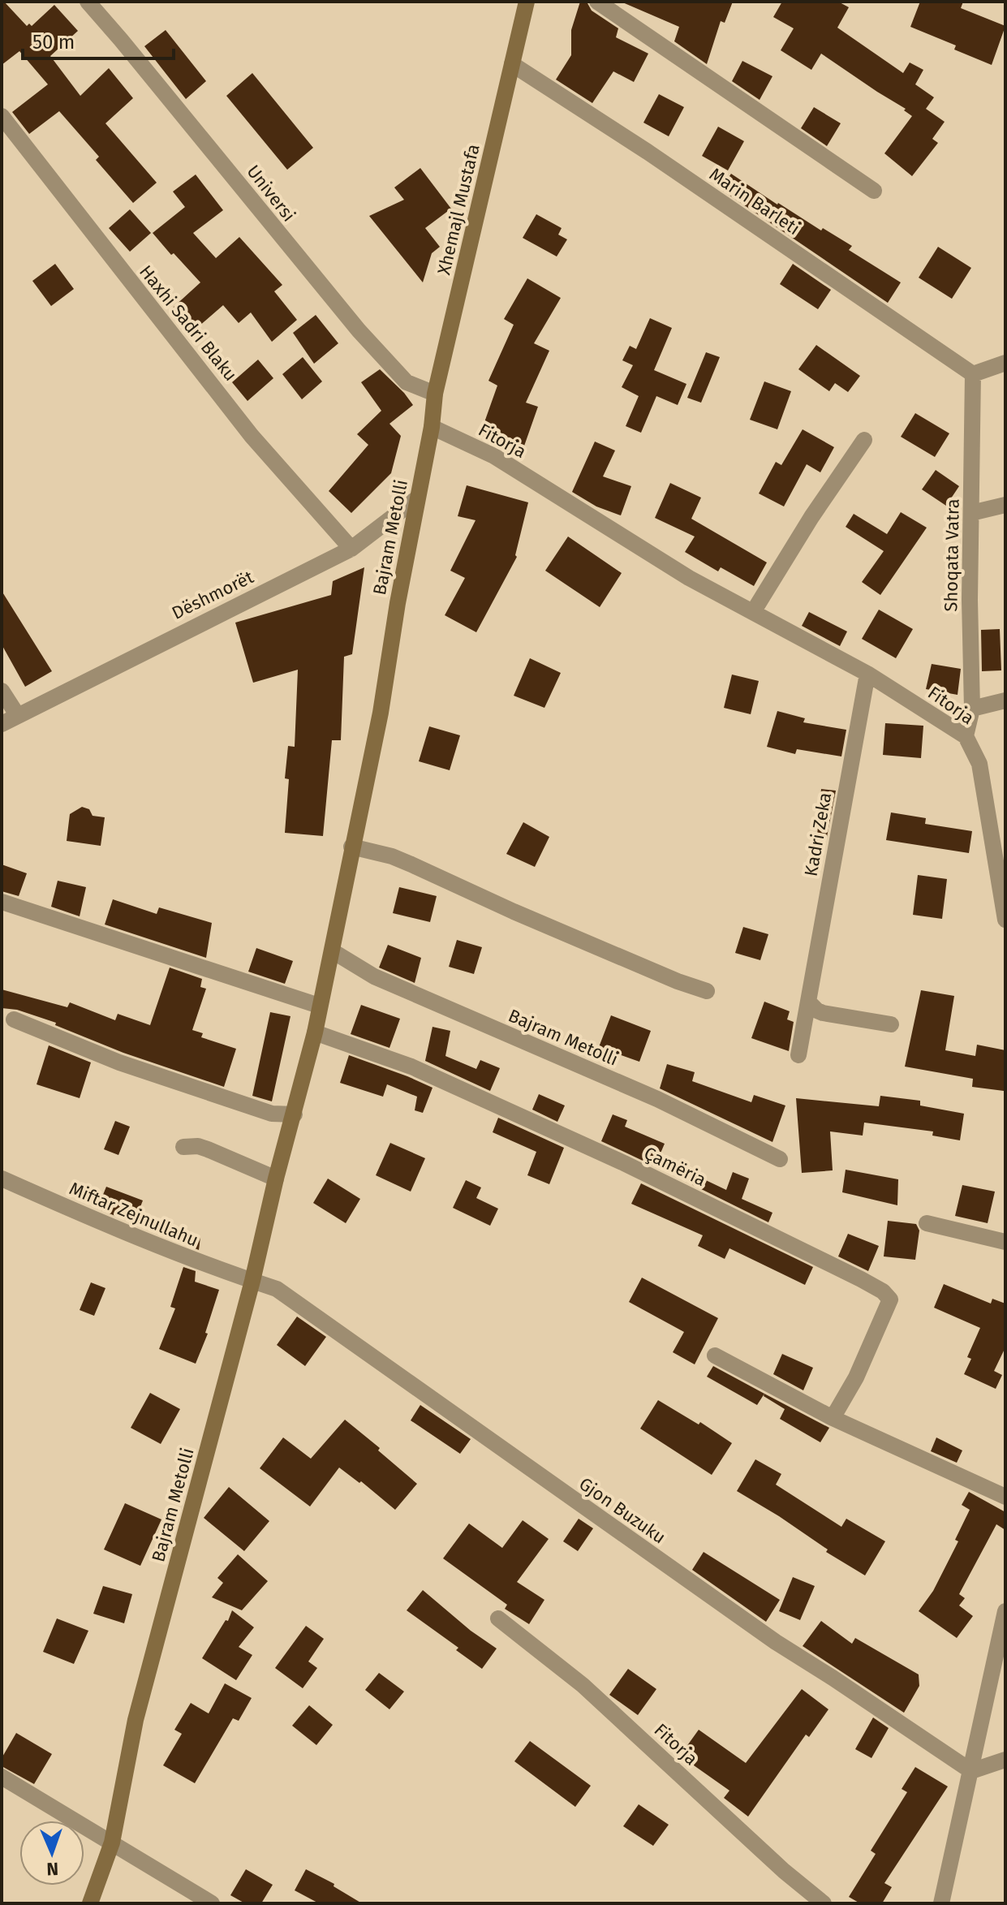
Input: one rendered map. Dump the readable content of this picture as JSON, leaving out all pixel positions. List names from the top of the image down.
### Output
{
  "streets": {
    "main road": ["Xhemajl Mustafa", "Bajram Metolli"],
    "street": [
      "Universi",
      "Marin Barleti",
      "Haxhi Sadri Blaku",
      "Fitorja",
      "Shoqata Vatra",
      "Dëshmorët",
      "Kadri Zeka",
      "Çamëria",
      "Miftar Zejnullahu",
      "Gjon Buzuku"
    ]
  },
  "crossings": [
    ["Universi", "Xhemajl Mustafa"],
    ["Marin Barleti", "Xhemajl Mustafa"],
    ["Marin Barleti", "Shoqata Vatra"],
    ["Xhemajl Mustafa", "Fitorja"],
    ["Xhemajl Mustafa", "Bajram Metolli"],
    ["Haxhi Sadri Blaku", "Dëshmorët"],
    ["Fitorja", "Bajram Metolli"],
    ["Fitorja", "Shoqata Vatra"],
    ["Fitorja", "Kadri Zeka"],
    ["Bajram Metolli", "Dëshmorët"],
    ["Bajram Metolli", "Çamëria"],
    ["Bajram Metolli", "Miftar Zejnullahu"],
    ["Bajram Metolli", "Gjon Buzuku"],
    ["Miftar Zejnullahu", "Gjon Buzuku"]
  ],
  "scale_bar": "50 m",
  "north": "bottom"
}
